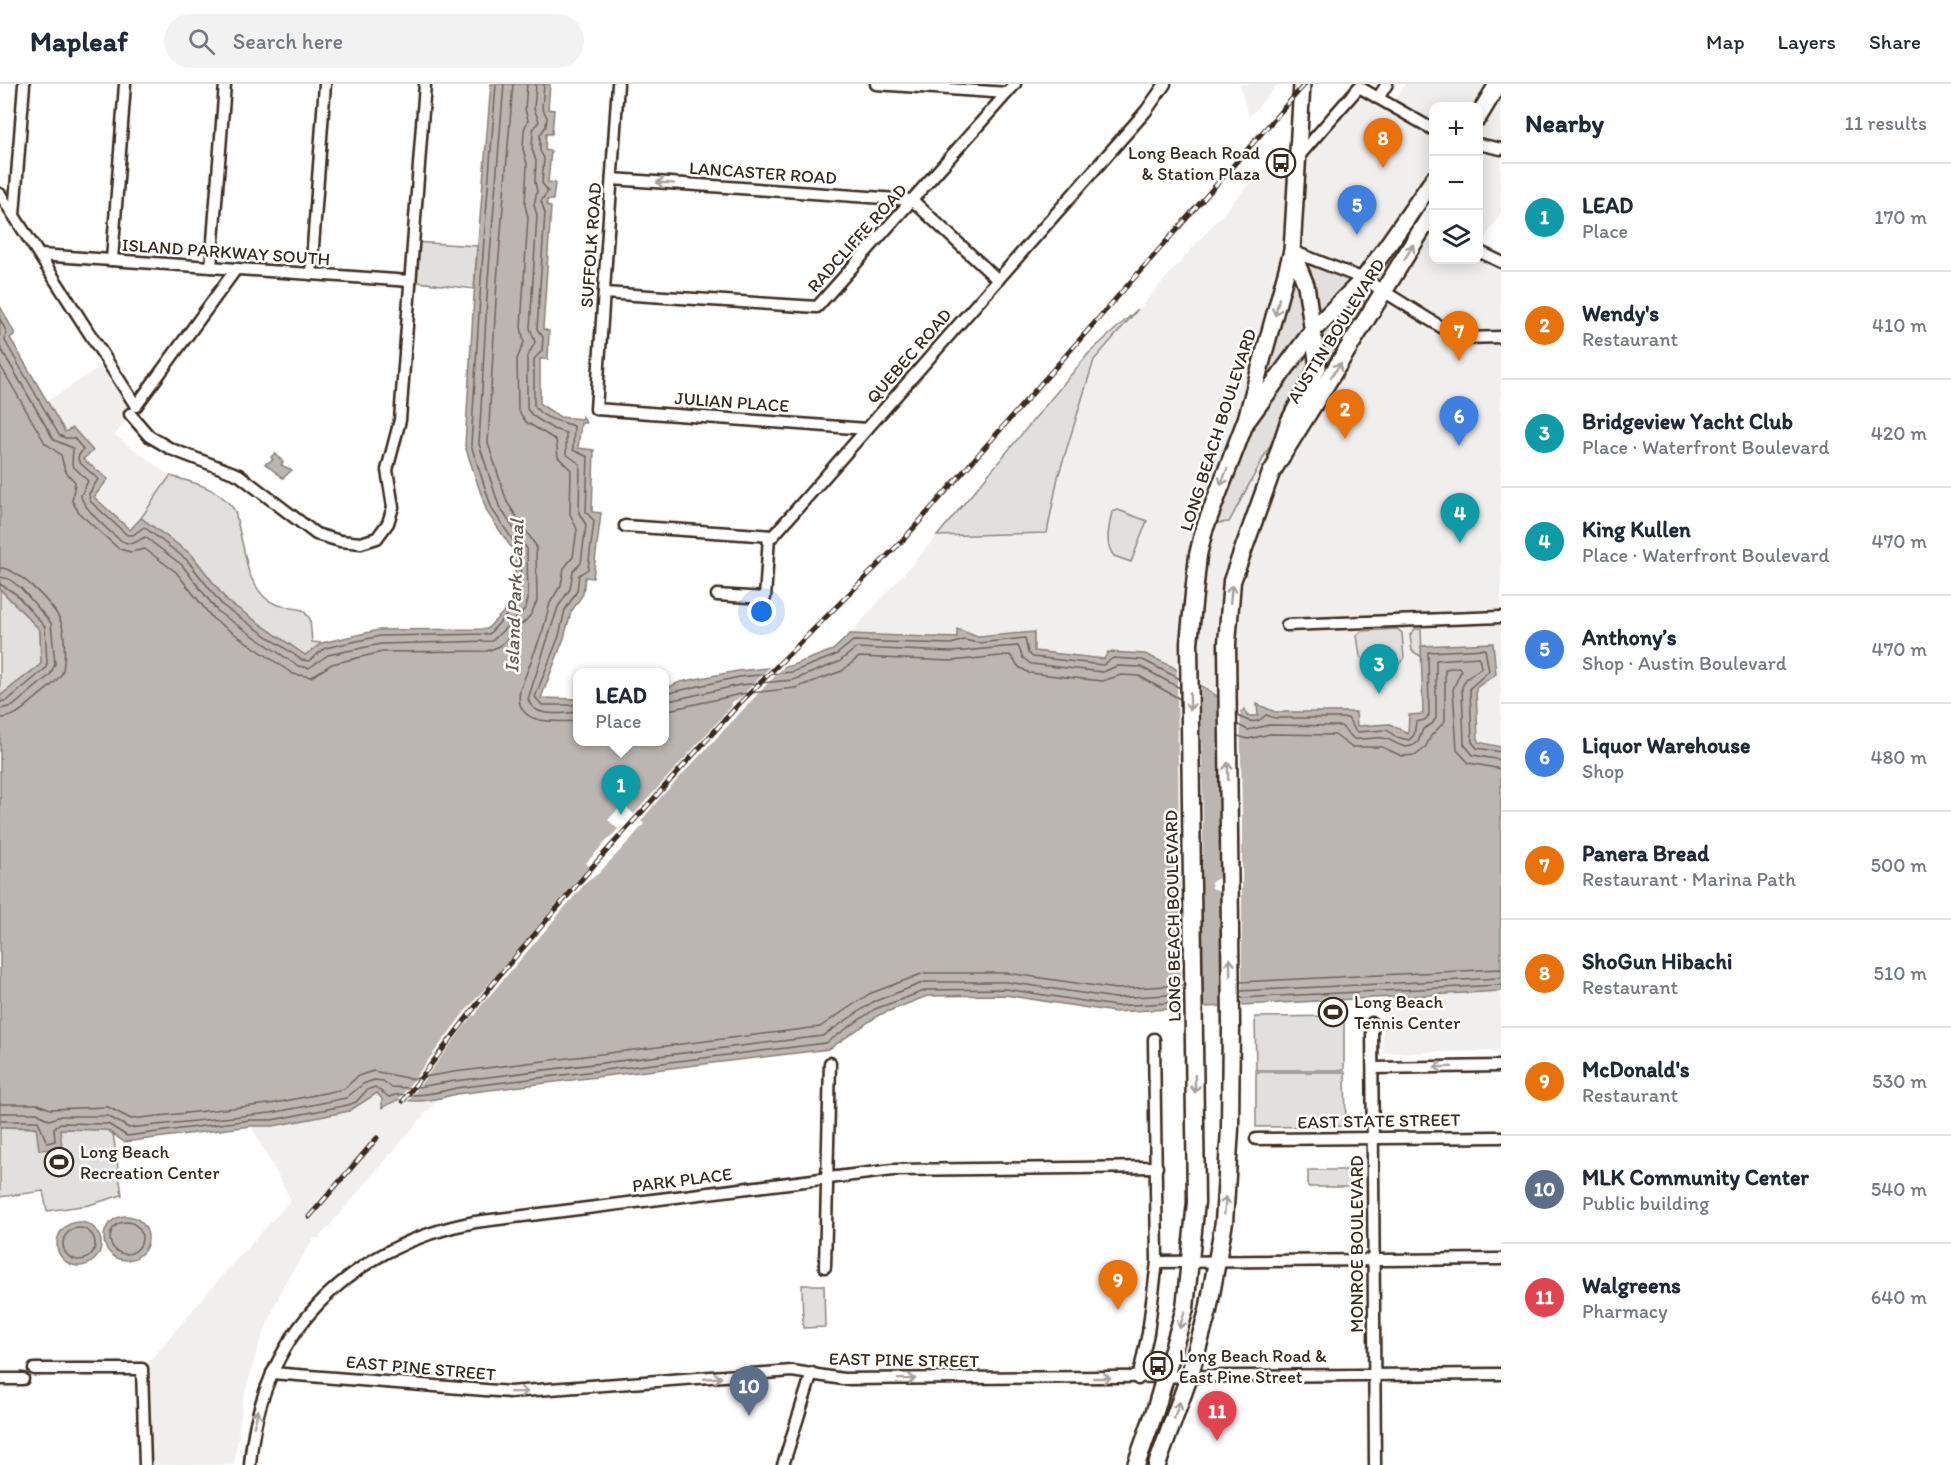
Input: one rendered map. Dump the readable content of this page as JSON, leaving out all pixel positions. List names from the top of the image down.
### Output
{
  "streets": {
    "main road": ["AUSTIN BOULEVARD", "LONG BEACH BOULEVARD"],
    "street": [
      "LANCASTER ROAD",
      "RADCLIFFE ROAD",
      "SUFFOLK ROAD",
      "ISLAND PARKWAY SOUTH",
      "QUEBEC ROAD",
      "JULIAN PLACE",
      "EAST STATE STREET",
      "PARK PLACE",
      "MONROE BOULEVARD",
      "EAST PINE STREET"
    ]
  },
  "crossings": [
    ["LANCASTER ROAD", "RADCLIFFE ROAD"],
    ["LANCASTER ROAD", "SUFFOLK ROAD"],
    ["RADCLIFFE ROAD", "SUFFOLK ROAD"],
    ["SUFFOLK ROAD", "JULIAN PLACE"],
    ["AUSTIN BOULEVARD", "LONG BEACH BOULEVARD"],
    ["QUEBEC ROAD", "JULIAN PLACE"],
    ["LONG BEACH BOULEVARD", "PARK PLACE"],
    ["LONG BEACH BOULEVARD", "EAST PINE STREET"],
    ["EAST STATE STREET", "MONROE BOULEVARD"],
    ["PARK PLACE", "EAST PINE STREET"],
    ["MONROE BOULEVARD", "EAST PINE STREET"]
  ],
  "one_way": ["LANCASTER ROAD", "EAST PINE STREET"],
  "water": ["Island Park Canal"],
  "places": {
    "bus stop": ["Long Beach Road & Station Plaza", "Long Beach Road & East Pine Street"],
    "sports": ["Long Beach Tennis Center", "Long Beach Recreation Center"]
  },
  "page": {
    "header": "Mapleaf",
    "search": "Search here",
    "nav": ["Map", "Layers", "Share"],
    "heading": ["Nearby", "11 results"],
    "map_buttons": ["+", "−"],
    "pins": [
      "8",
      "5",
      "7",
      "2",
      "6",
      "4",
      "3",
      "1",
      "9",
      "10",
      "11"
    ],
    "list": [
      {
        "mark": "1",
        "name": "LEAD",
        "note": "Place",
        "value": "170 m"
      },
      {
        "mark": "2",
        "name": "Wendy's",
        "note": "Restaurant",
        "value": "410 m"
      },
      {
        "mark": "3",
        "name": "Bridgeview Yacht Club",
        "note": "Place · Waterfront Boulevard",
        "value": "420 m"
      },
      {
        "mark": "4",
        "name": "King Kullen",
        "note": "Place · Waterfront Boulevard",
        "value": "470 m"
      },
      {
        "mark": "5",
        "name": "Anthony’s",
        "note": "Shop · Austin Boulevard",
        "value": "470 m"
      },
      {
        "mark": "6",
        "name": "Liquor Warehouse",
        "note": "Shop",
        "value": "480 m"
      },
      {
        "mark": "7",
        "name": "Panera Bread",
        "note": "Restaurant · Marina Path",
        "value": "500 m"
      },
      {
        "mark": "8",
        "name": "ShoGun Hibachi",
        "note": "Restaurant",
        "value": "510 m"
      },
      {
        "mark": "9",
        "name": "McDonald's",
        "note": "Restaurant",
        "value": "530 m"
      },
      {
        "mark": "10",
        "name": "MLK Community Center",
        "note": "Public building",
        "value": "540 m"
      },
      {
        "mark": "11",
        "name": "Walgreens",
        "note": "Pharmacy",
        "value": "640 m"
      }
    ],
    "popup": ["LEAD", "Place"]
  }
}
